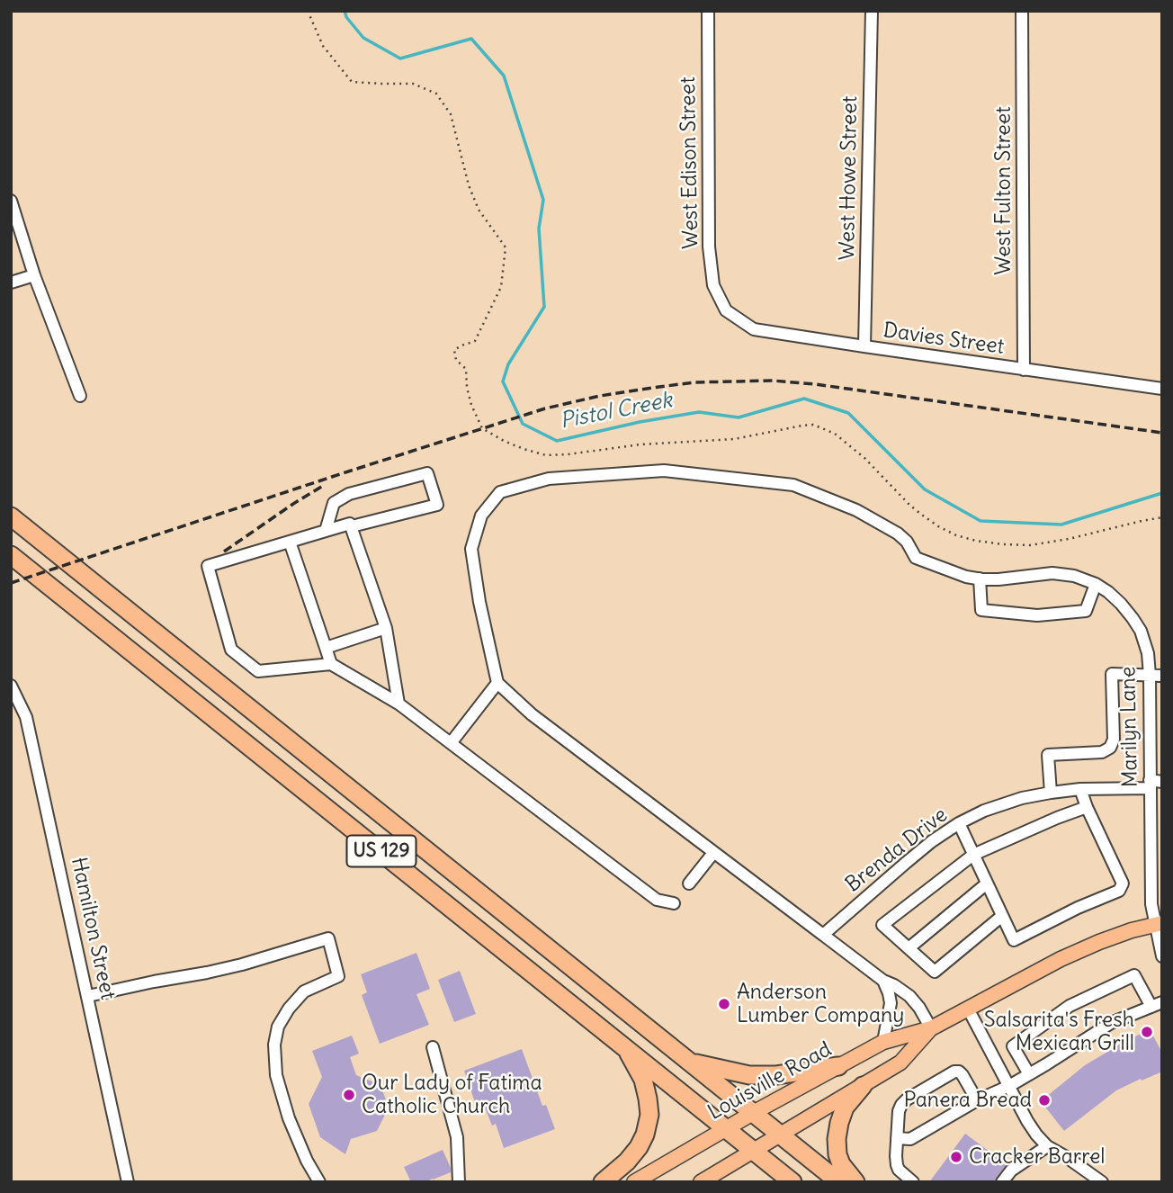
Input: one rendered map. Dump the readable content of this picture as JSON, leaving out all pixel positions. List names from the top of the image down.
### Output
{
  "streets": {
    "highway": ["US 129"],
    "main road": ["Louisville Road"],
    "street": [
      "West Edison Street",
      "West Howe Street",
      "West Fulton Street",
      "Davies Street",
      "Marilyn Lane",
      "Brenda Drive",
      "Hamilton Street"
    ]
  },
  "crossings": [
    ["West Edison Street", "Davies Street"],
    ["West Howe Street", "Davies Street"],
    ["West Fulton Street", "Davies Street"],
    ["Marilyn Lane", "Brenda Drive"],
    ["Marilyn Lane", "Louisville Road"],
    ["US 129", "Louisville Road"]
  ],
  "water": ["Pistol Creek"],
  "places": [
    "Anderson Lumber Company",
    "Salsarita's Fresh Mexican Grill",
    "Our Lady of Fatima Catholic Church",
    "Panera Bread",
    "Cracker Barrel"
  ]
}
